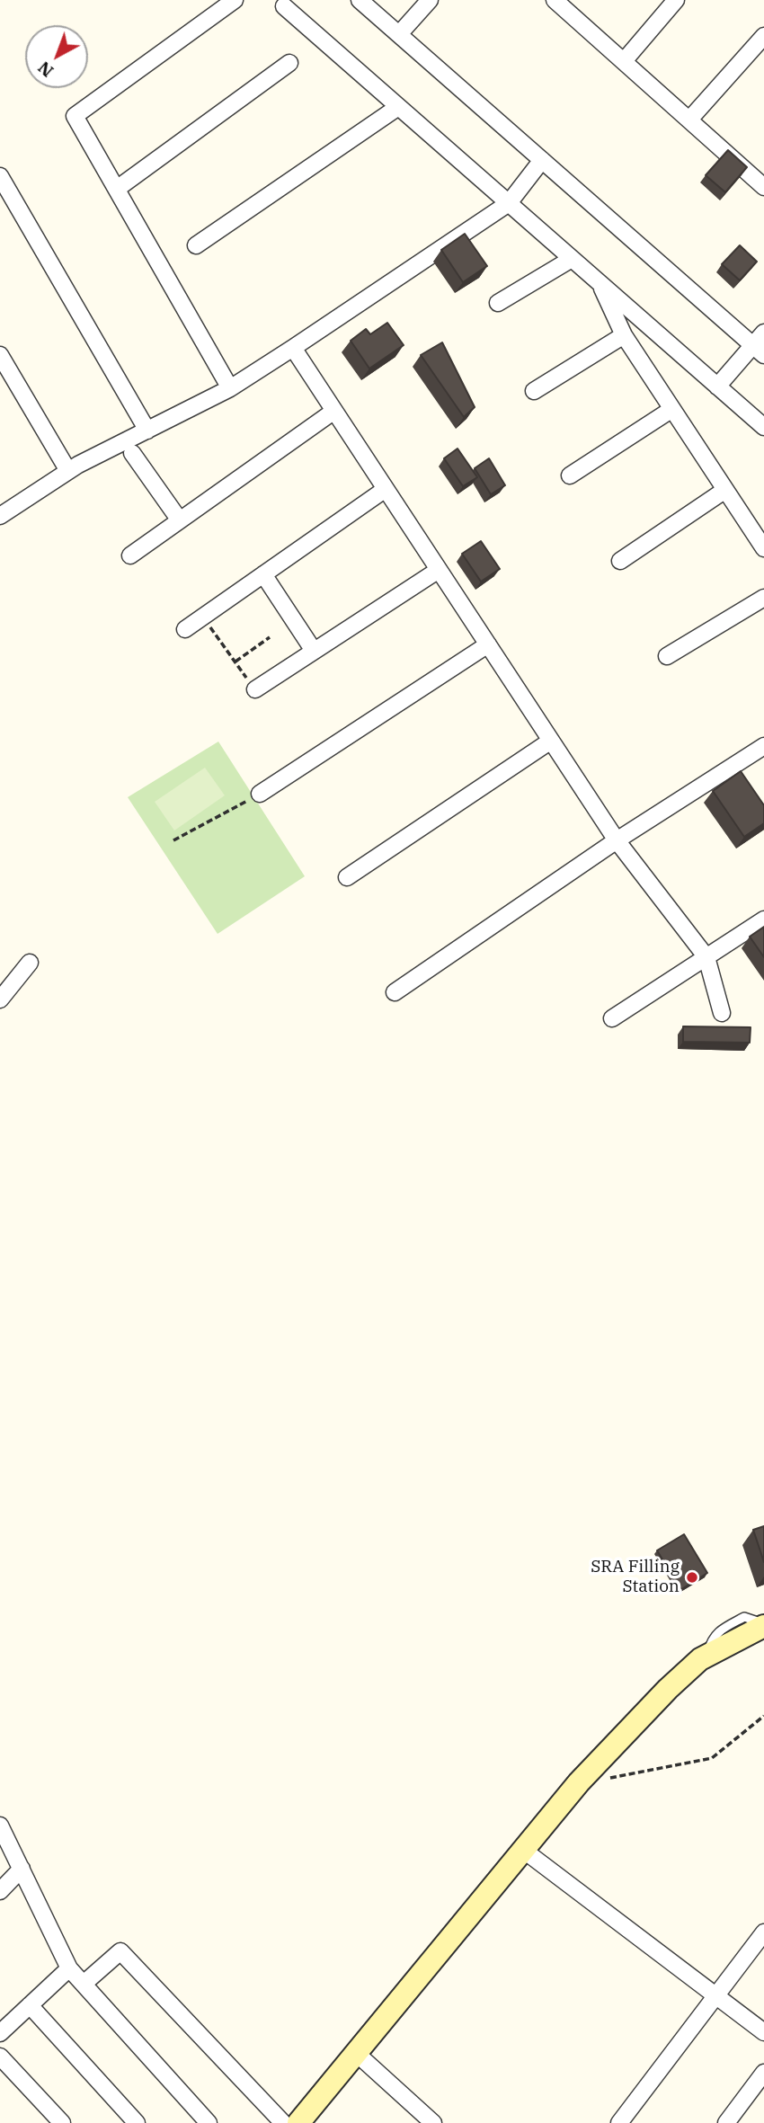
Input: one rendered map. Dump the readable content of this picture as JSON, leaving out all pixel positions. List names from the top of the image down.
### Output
{
  "places": ["SRA Filling Station"],
  "north": "bottom left"
}
